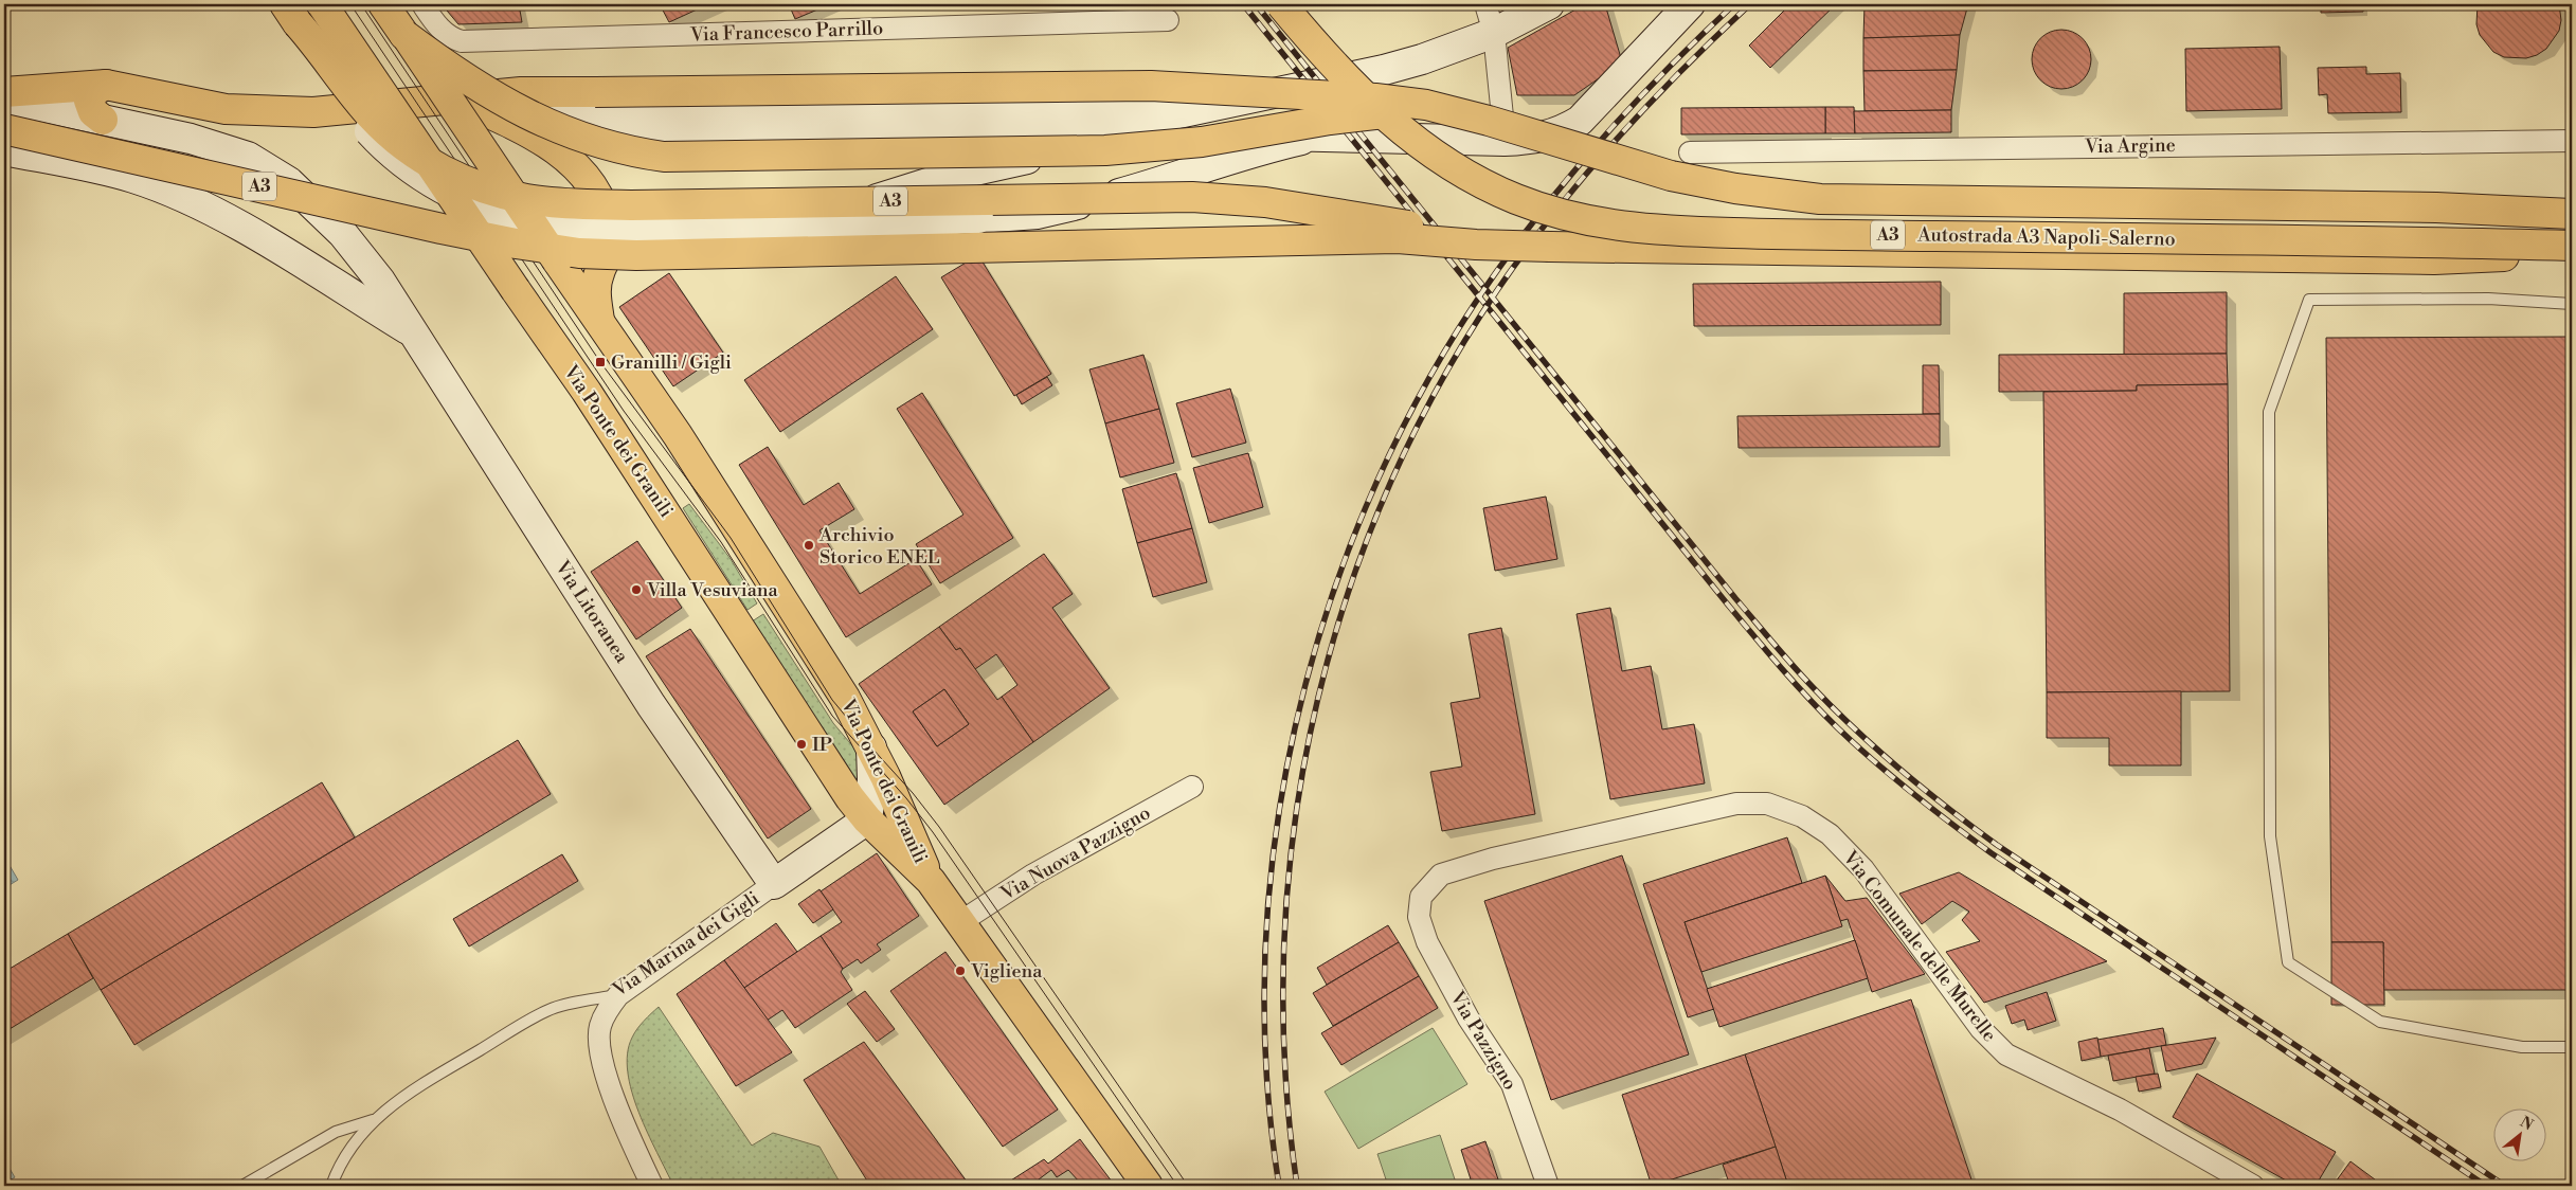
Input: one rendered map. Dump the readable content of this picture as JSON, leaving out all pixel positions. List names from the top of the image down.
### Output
{
  "streets": {
    "main road": ["A3", "Autostrada A3 Napoli-Salerno", "Via Ponte dei Granili"],
    "street": [
      "Via Francesco Parrillo",
      "Via Argine",
      "Via Litoranea",
      "Via Nuova Pazzigno",
      "Via Marina dei Gigli",
      "Via Comunale delle Murelle",
      "Via Pazzigno"
    ]
  },
  "crossings": [
    ["A3", "Via Ponte dei Granili"],
    ["Via Ponte dei Granili", "Via Marina dei Gigli"],
    ["Via Litoranea", "Via Marina dei Gigli"],
    ["Via Comunale delle Murelle", "Via Pazzigno"]
  ],
  "places": {
    "transit": ["Granilli / Gigli"],
    "other": [
      "Archivio Storico ENEL",
      "Villa Vesuviana",
      "IP",
      "Vigliena"
    ]
  },
  "north": "top right"
}
